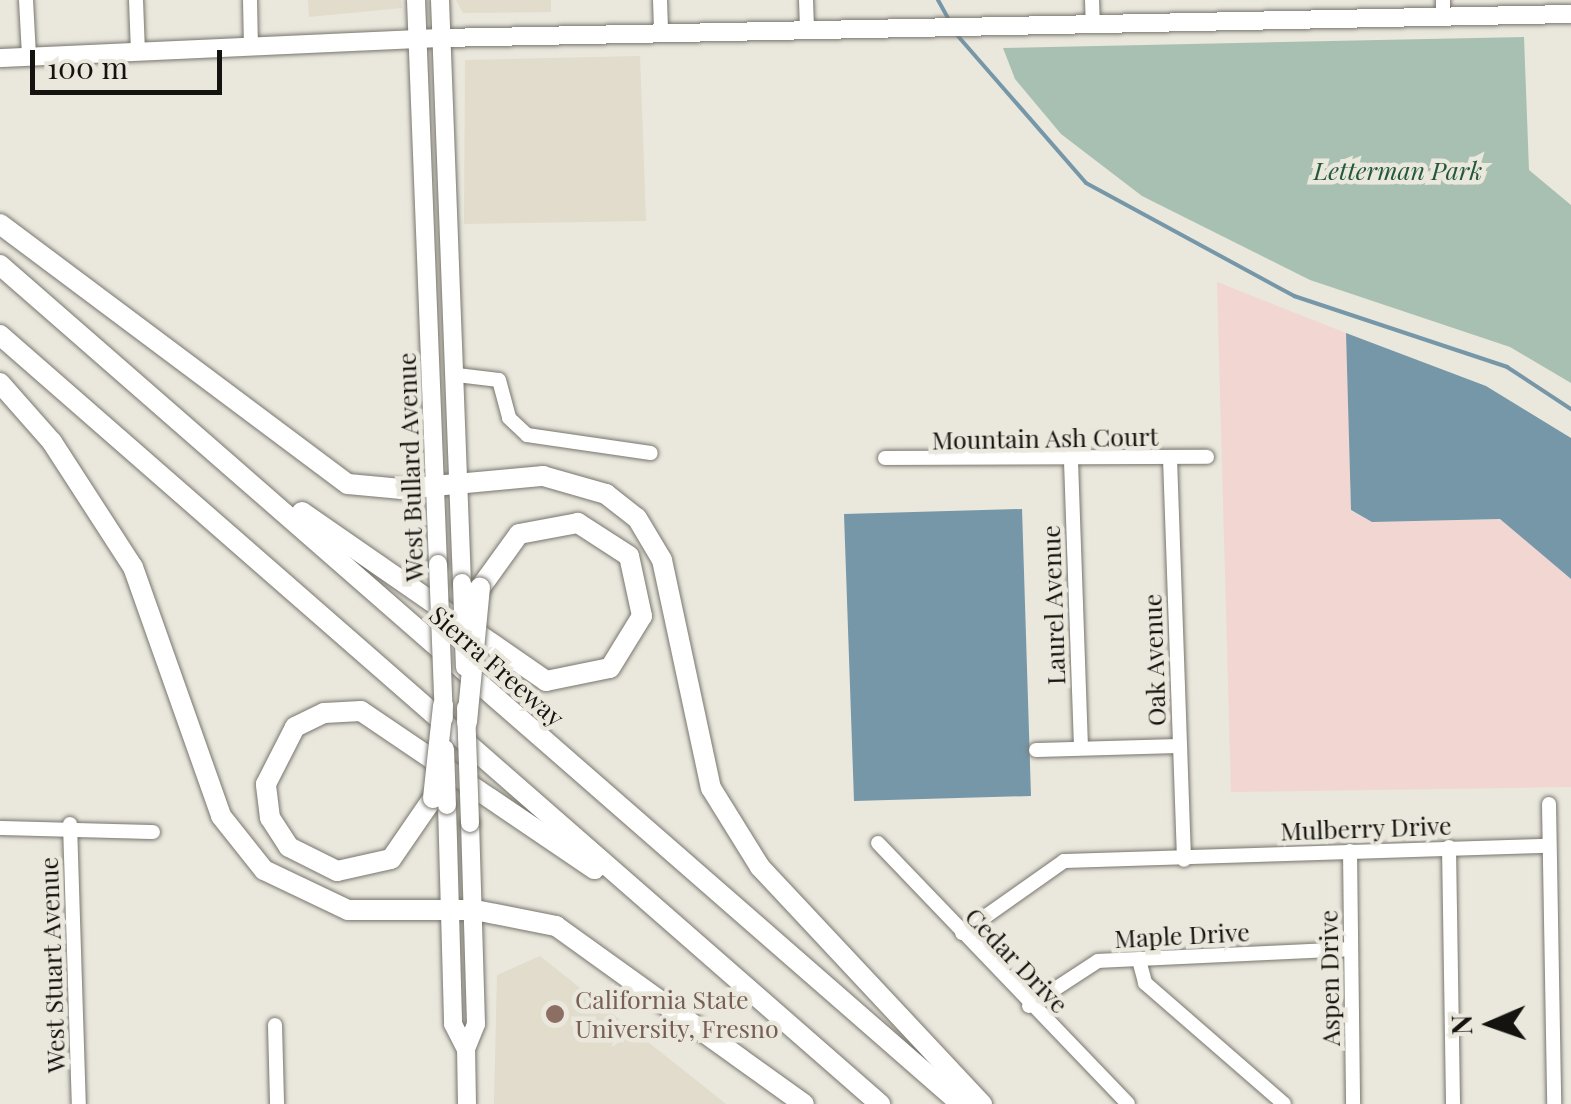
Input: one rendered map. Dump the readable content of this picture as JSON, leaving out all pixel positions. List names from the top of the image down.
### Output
{
  "streets": {
    "highway": ["Sierra Freeway"],
    "main road": ["West Bullard Avenue"],
    "street": [
      "Mountain Ash Court",
      "Laurel Avenue",
      "Oak Avenue",
      "Mulberry Drive",
      "Maple Drive",
      "Cedar Drive",
      "West Stuart Avenue",
      "Aspen Drive"
    ]
  },
  "crossings": [
    ["Mountain Ash Court", "Laurel Avenue"],
    ["Mountain Ash Court", "Oak Avenue"],
    ["Oak Avenue", "Mulberry Drive"],
    ["Mulberry Drive", "Cedar Drive"],
    ["Mulberry Drive", "Aspen Drive"],
    ["Maple Drive", "Cedar Drive"],
    ["Maple Drive", "Aspen Drive"]
  ],
  "parks": ["Letterman Park"],
  "places": ["California State University, Fresno"],
  "scale_bar": "100 m",
  "north": "left"
}
